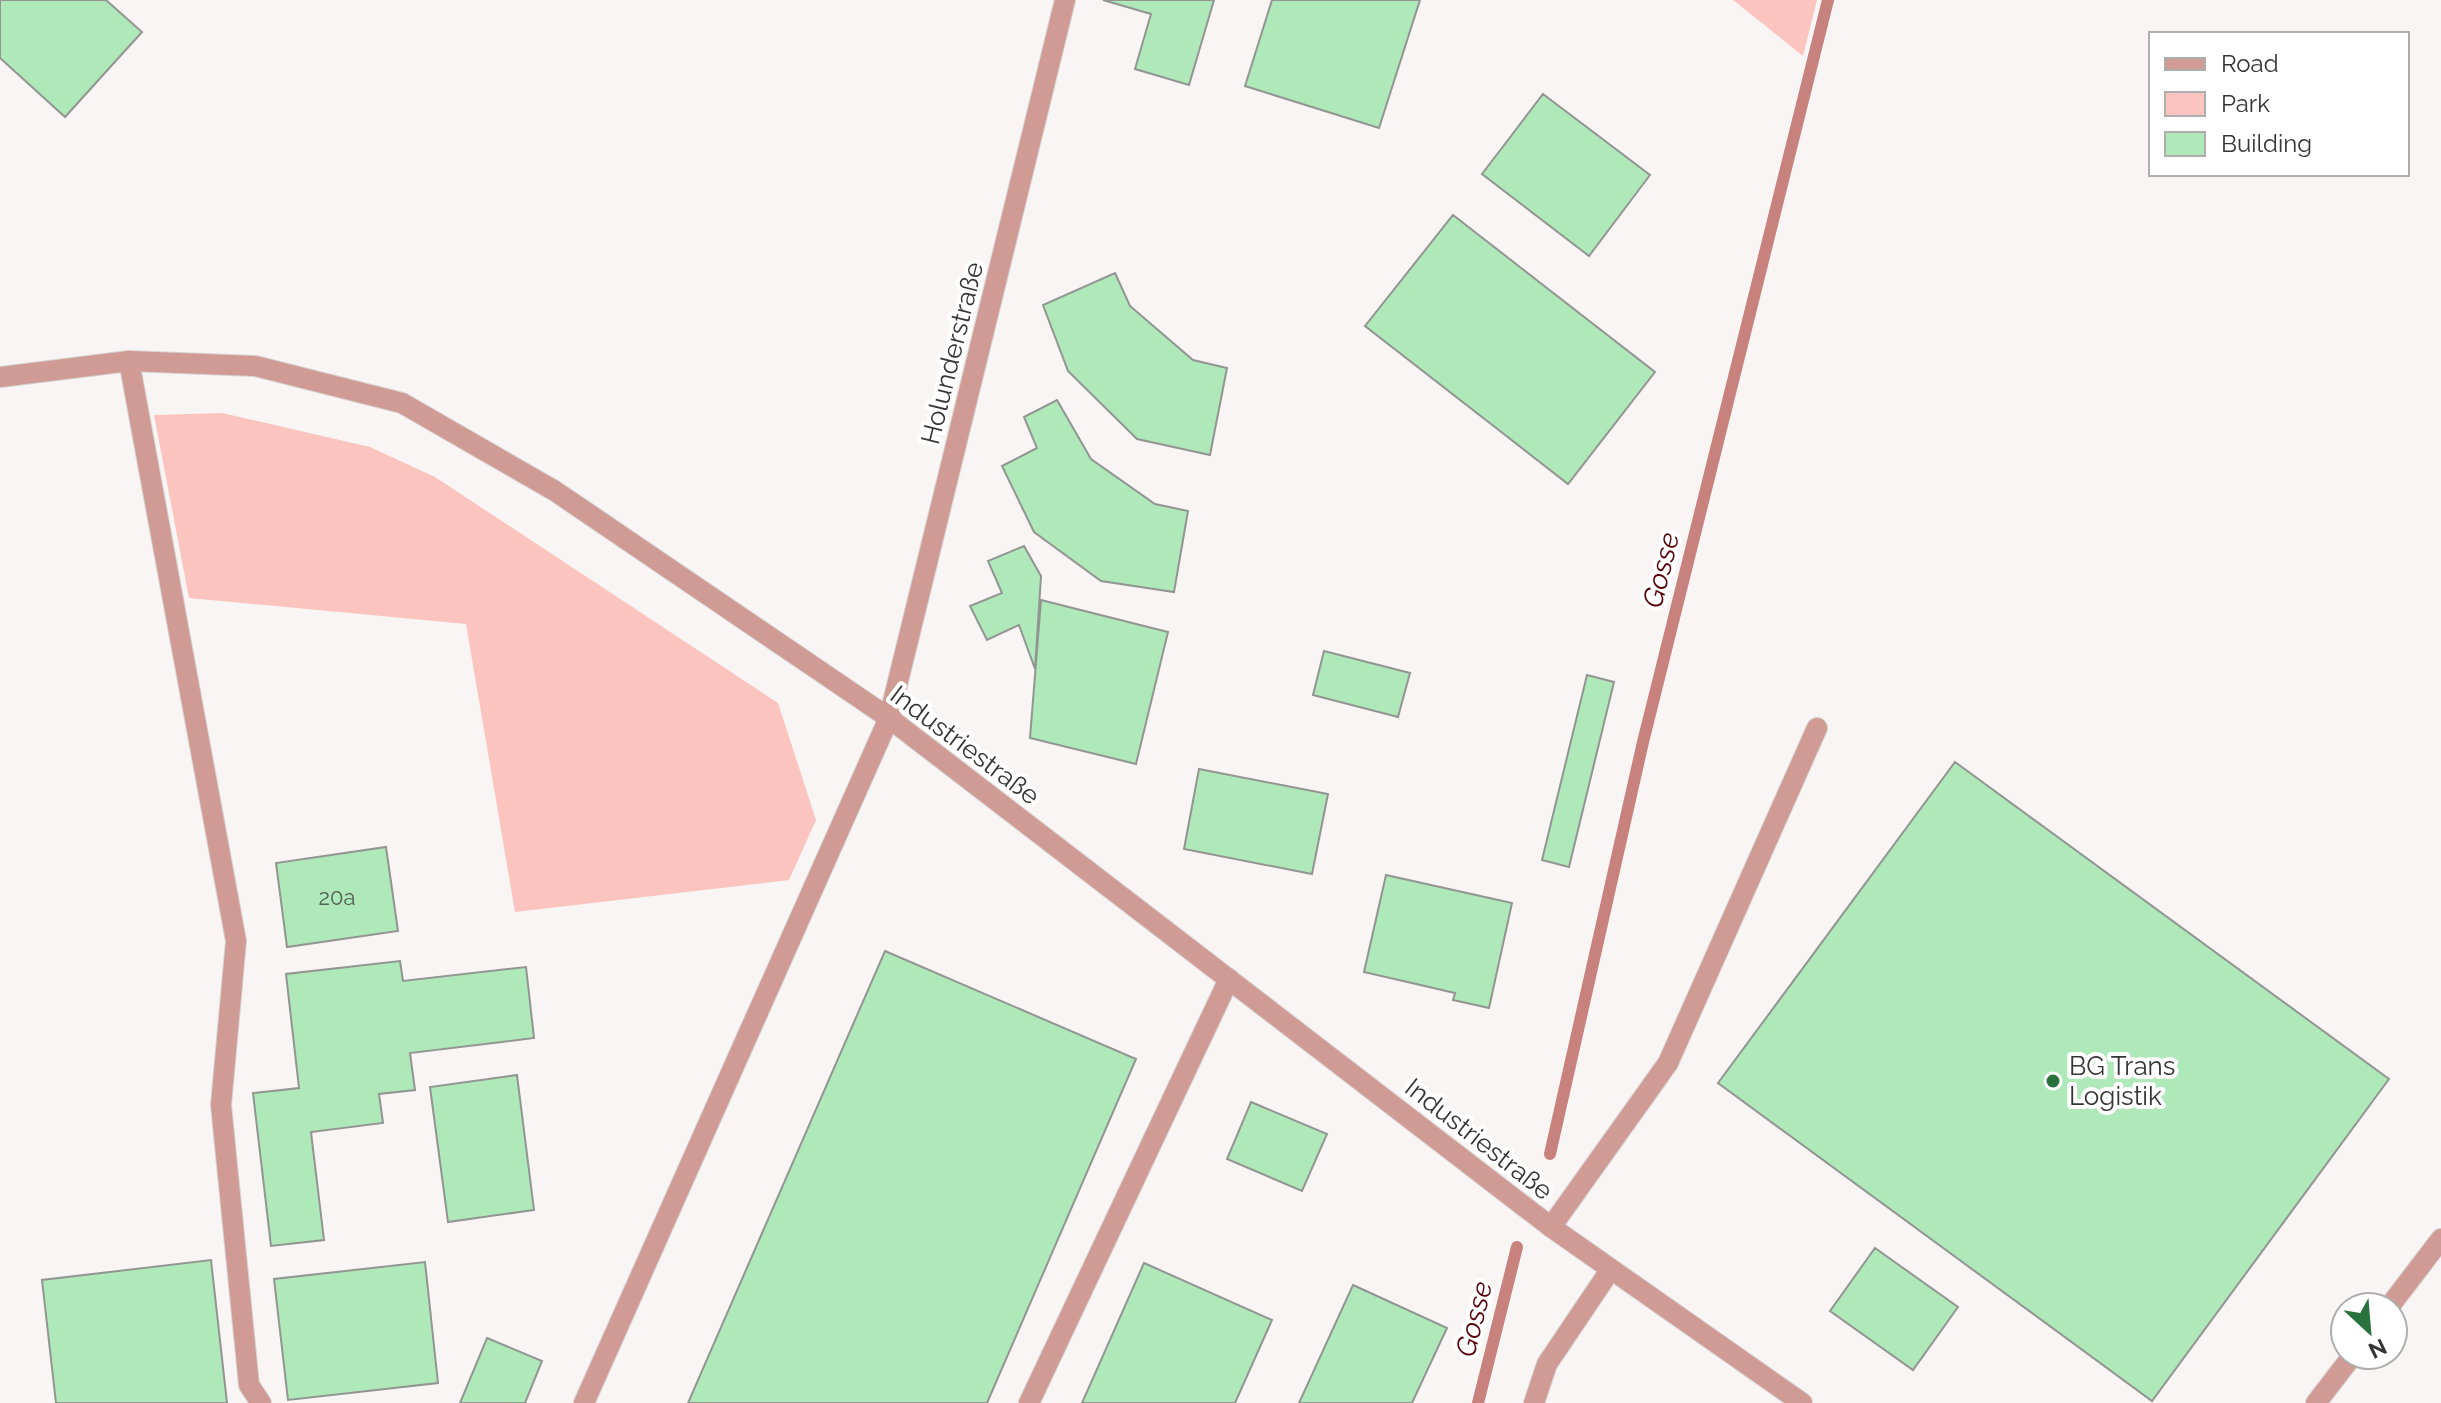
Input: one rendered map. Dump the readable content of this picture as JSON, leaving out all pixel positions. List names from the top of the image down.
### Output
{
  "streets": {
    "street": ["Holunderstraße", "Industriestraße"]
  },
  "crossings": [
    ["Holunderstraße", "Industriestraße"]
  ],
  "water": ["Gosse"],
  "places": ["BG Trans Logistik"],
  "house_numbers": ["20a"],
  "legend": ["Road", "Park", "Building"],
  "north": "bottom right"
}
